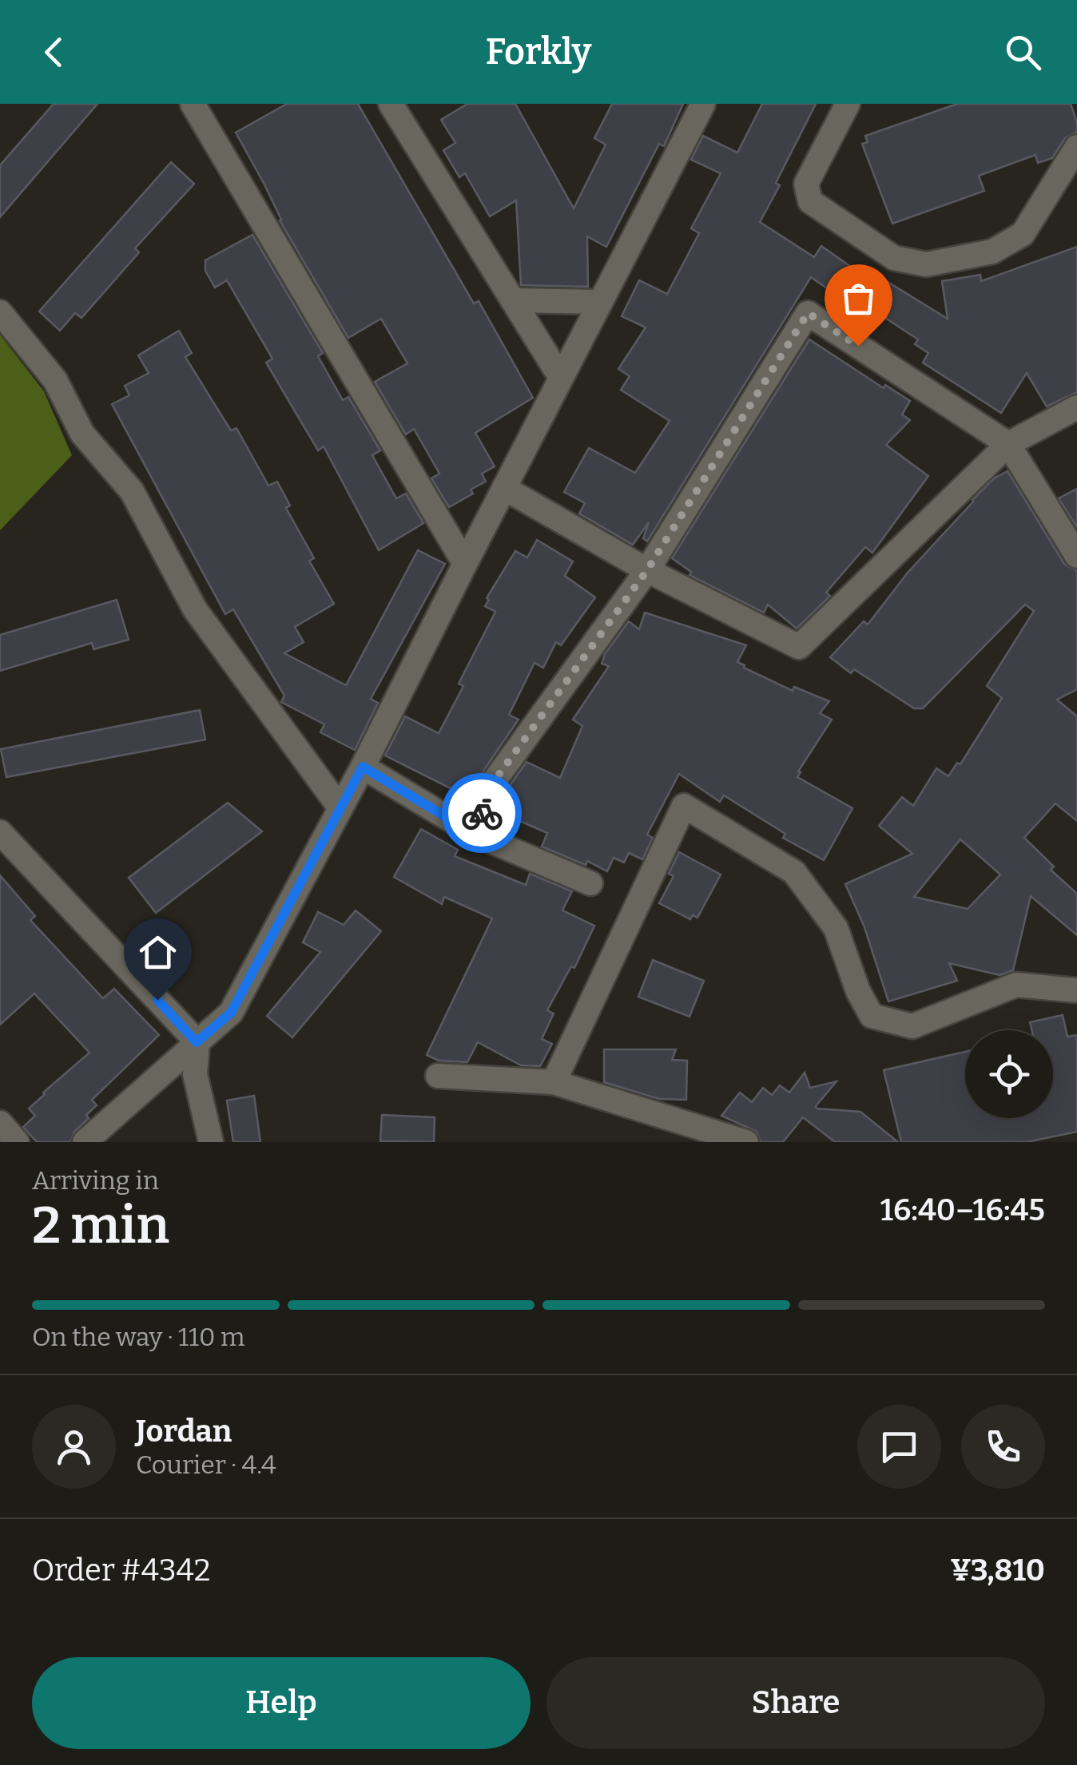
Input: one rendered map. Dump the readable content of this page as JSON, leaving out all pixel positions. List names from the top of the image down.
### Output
{
  "page": {
    "header": "Forkly",
    "heading": ["2 min", "Arriving in", "16:40–16:45"],
    "panel": [
      "Jordan",
      "Courier · 4.4",
      "Order #4342",
      "¥3,810"
    ],
    "bar": "On the way · 110 m",
    "buttons": ["Help", "Share"]
  }
}
